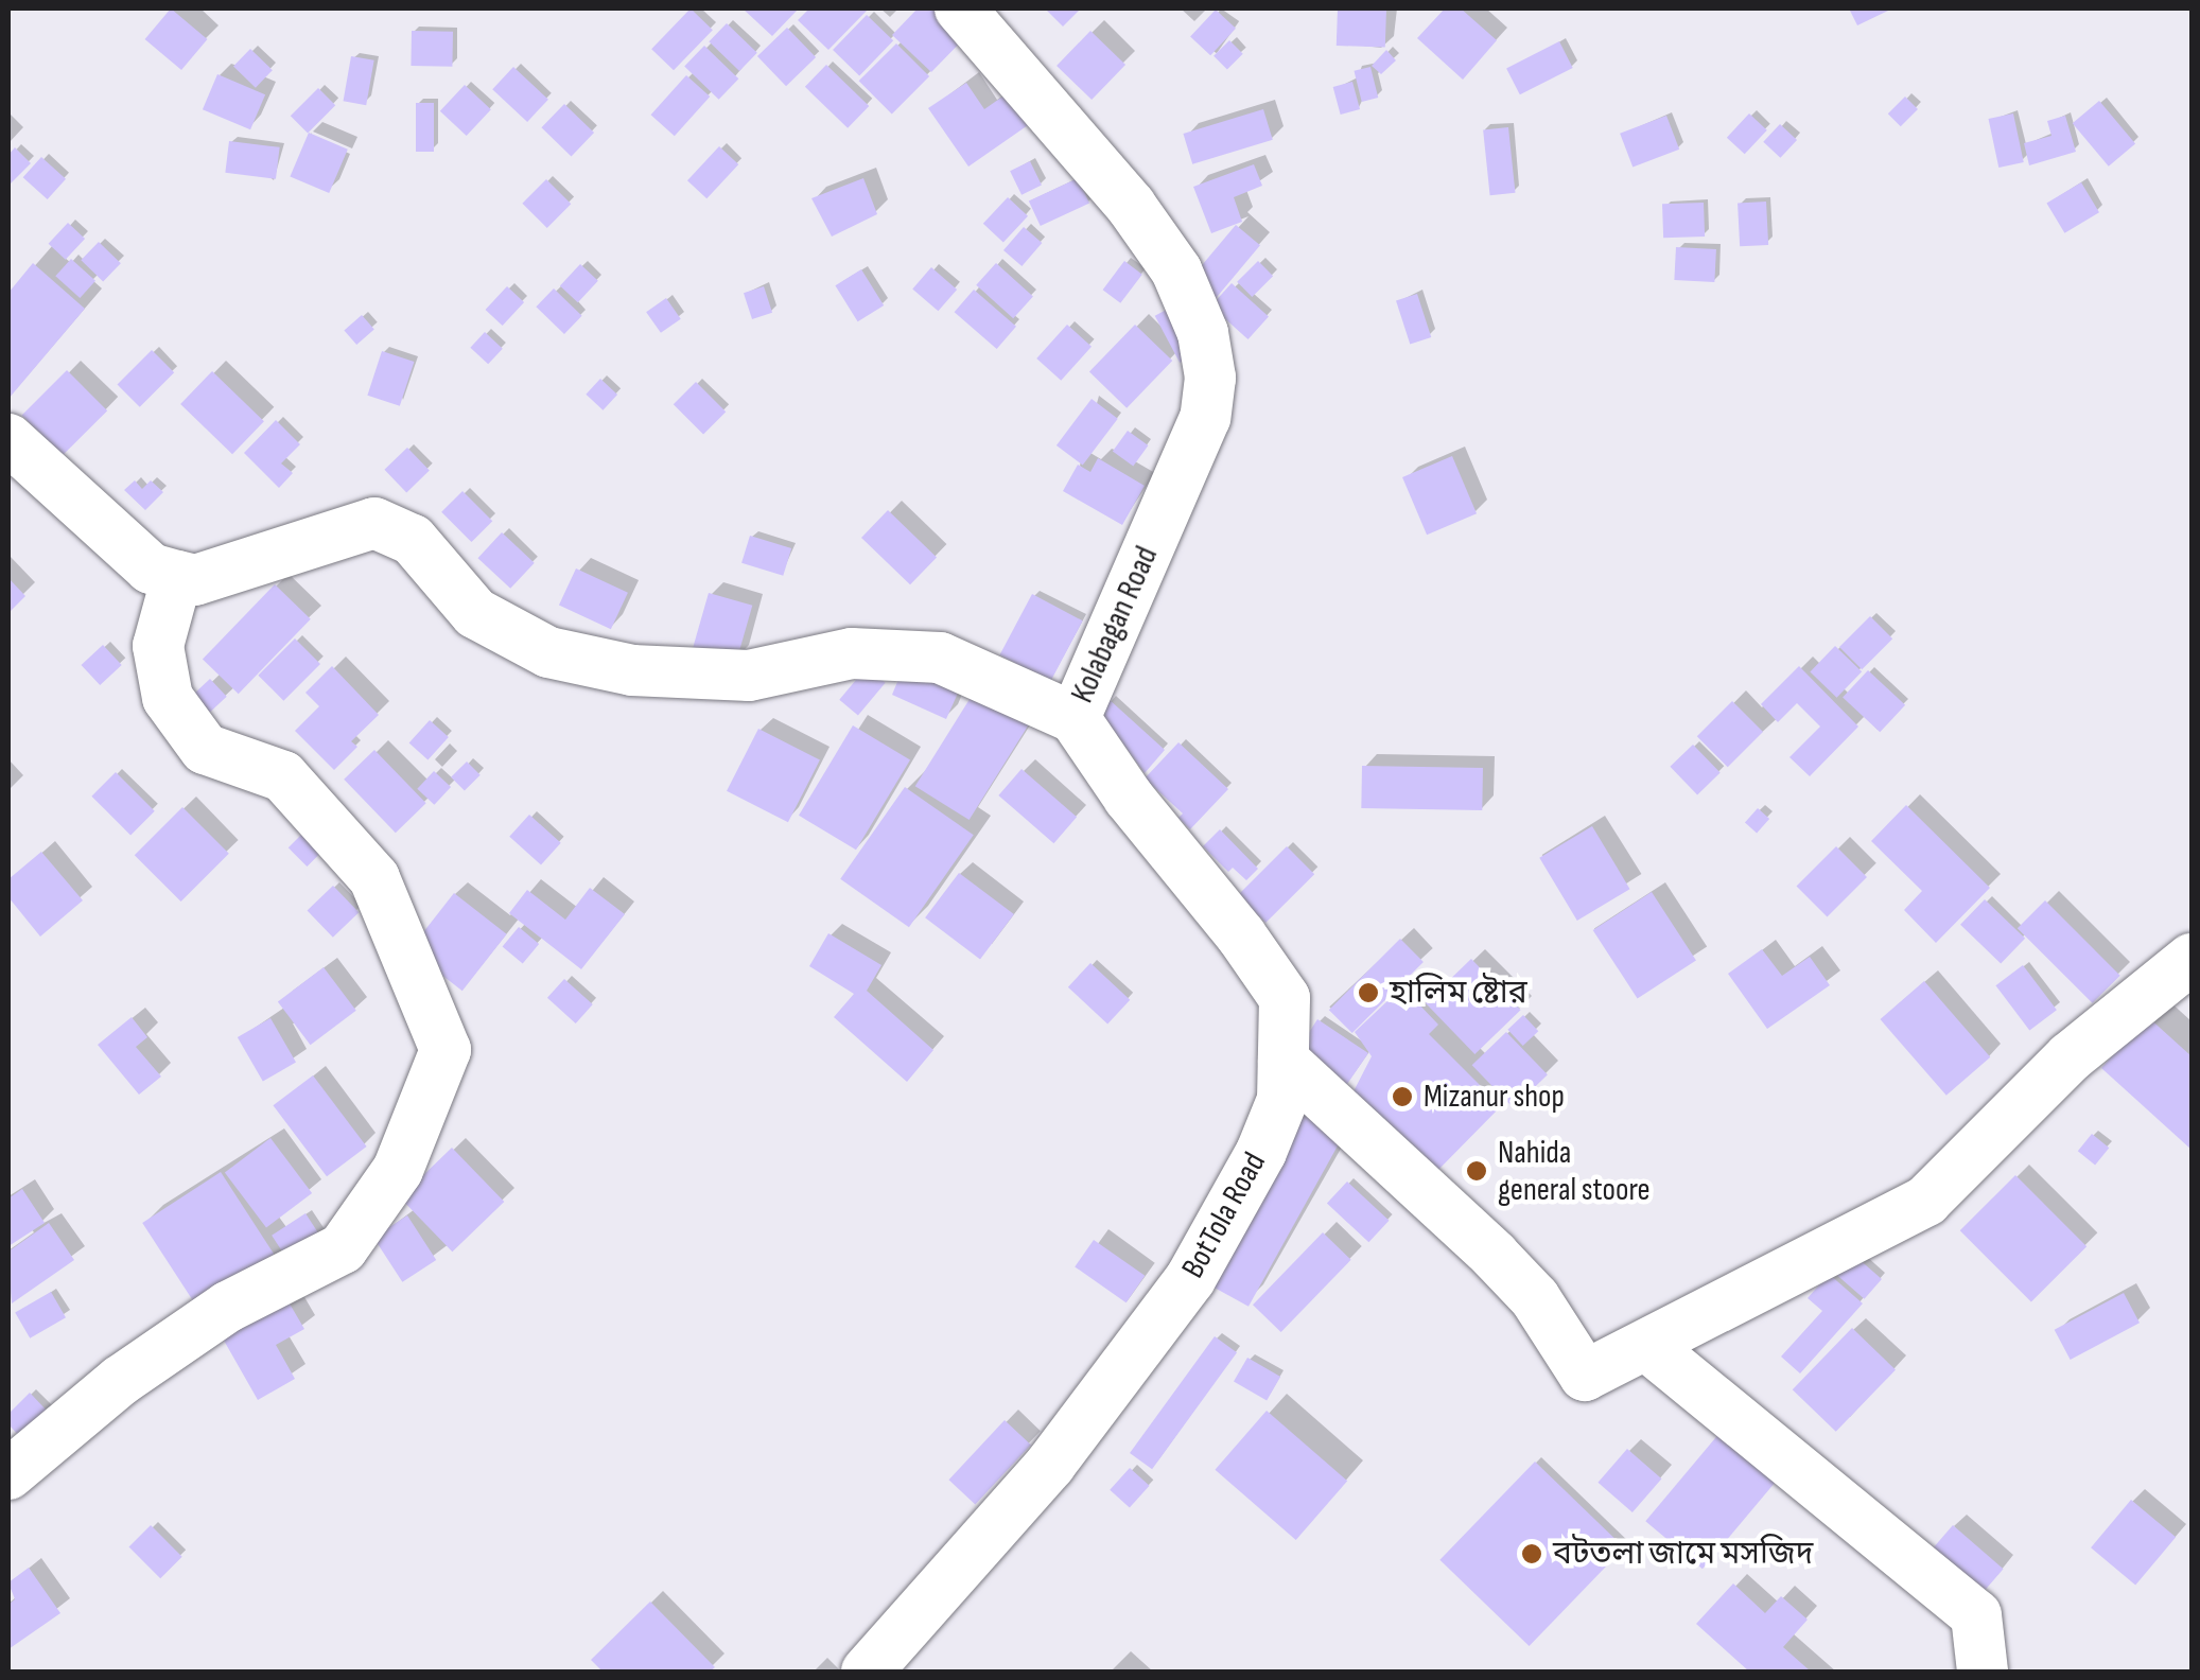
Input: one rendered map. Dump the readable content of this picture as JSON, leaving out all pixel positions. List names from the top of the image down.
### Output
{
  "streets": {
    "street": ["Kolabagan Road", "BotTola Road"]
  },
  "crossings": [
    ["Kolabagan Road", "BotTola Road"]
  ],
  "places": [
    "হালিম ষ্টোর",
    "Mizanur shop",
    "Nahida general stoore",
    "বটতলা জামে মসজিদ"
  ]
}
